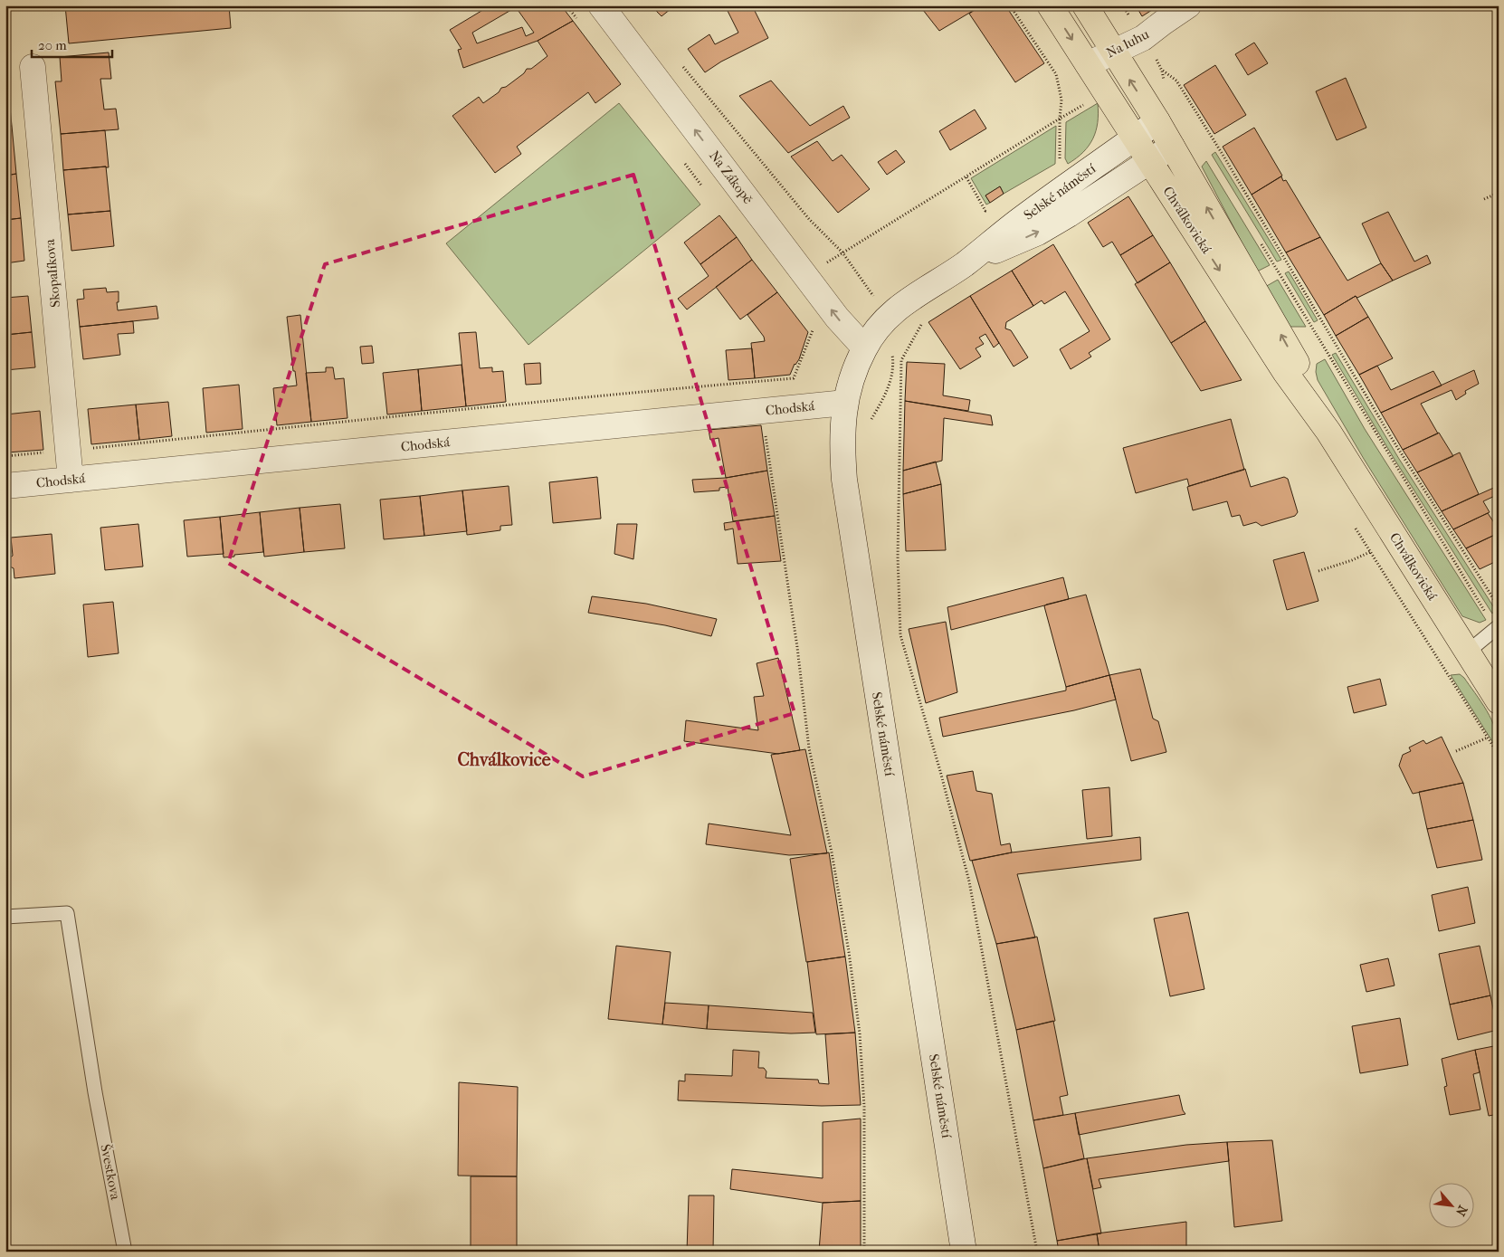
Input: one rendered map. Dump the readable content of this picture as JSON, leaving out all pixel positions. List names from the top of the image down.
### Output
{
  "streets": {
    "main road": ["Chválkovická"],
    "street": [
      "Na luhu",
      "Na Zákopě",
      "Selské náměstí",
      "Skopalíkova",
      "Chodská"
    ],
    "lane": ["Švestkova"]
  },
  "crossings": [
    ["Na luhu", "Chválkovická"],
    ["Na Zákopě", "Selské náměstí"],
    ["Selské náměstí", "Chválkovická"],
    ["Selské náměstí", "Chodská"],
    ["Skopalíkova", "Chodská"]
  ],
  "one_way": ["Na Zákopě"],
  "districts": ["Chválkovice"],
  "scale_bar": "20 m",
  "north": "bottom right"
}
